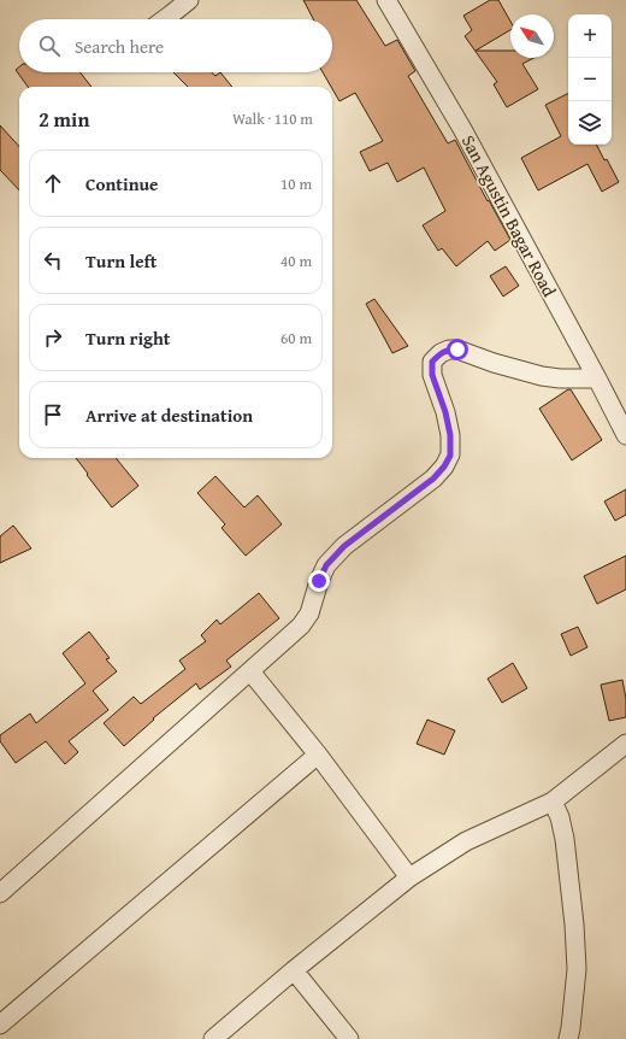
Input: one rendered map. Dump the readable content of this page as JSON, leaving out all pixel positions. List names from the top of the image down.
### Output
{
  "streets": {
    "street": ["San Agustin Bagar Road"]
  },
  "north": "top left",
  "page": {
    "map_buttons": ["+", "−"],
    "search": "Search here",
    "heading": ["2 min", "Walk · 110 m"],
    "list": [
      ["Continue", "10 m"],
      ["Turn left", "40 m"],
      ["Turn right", "60 m"],
      "Arrive at destination"
    ]
  }
}
